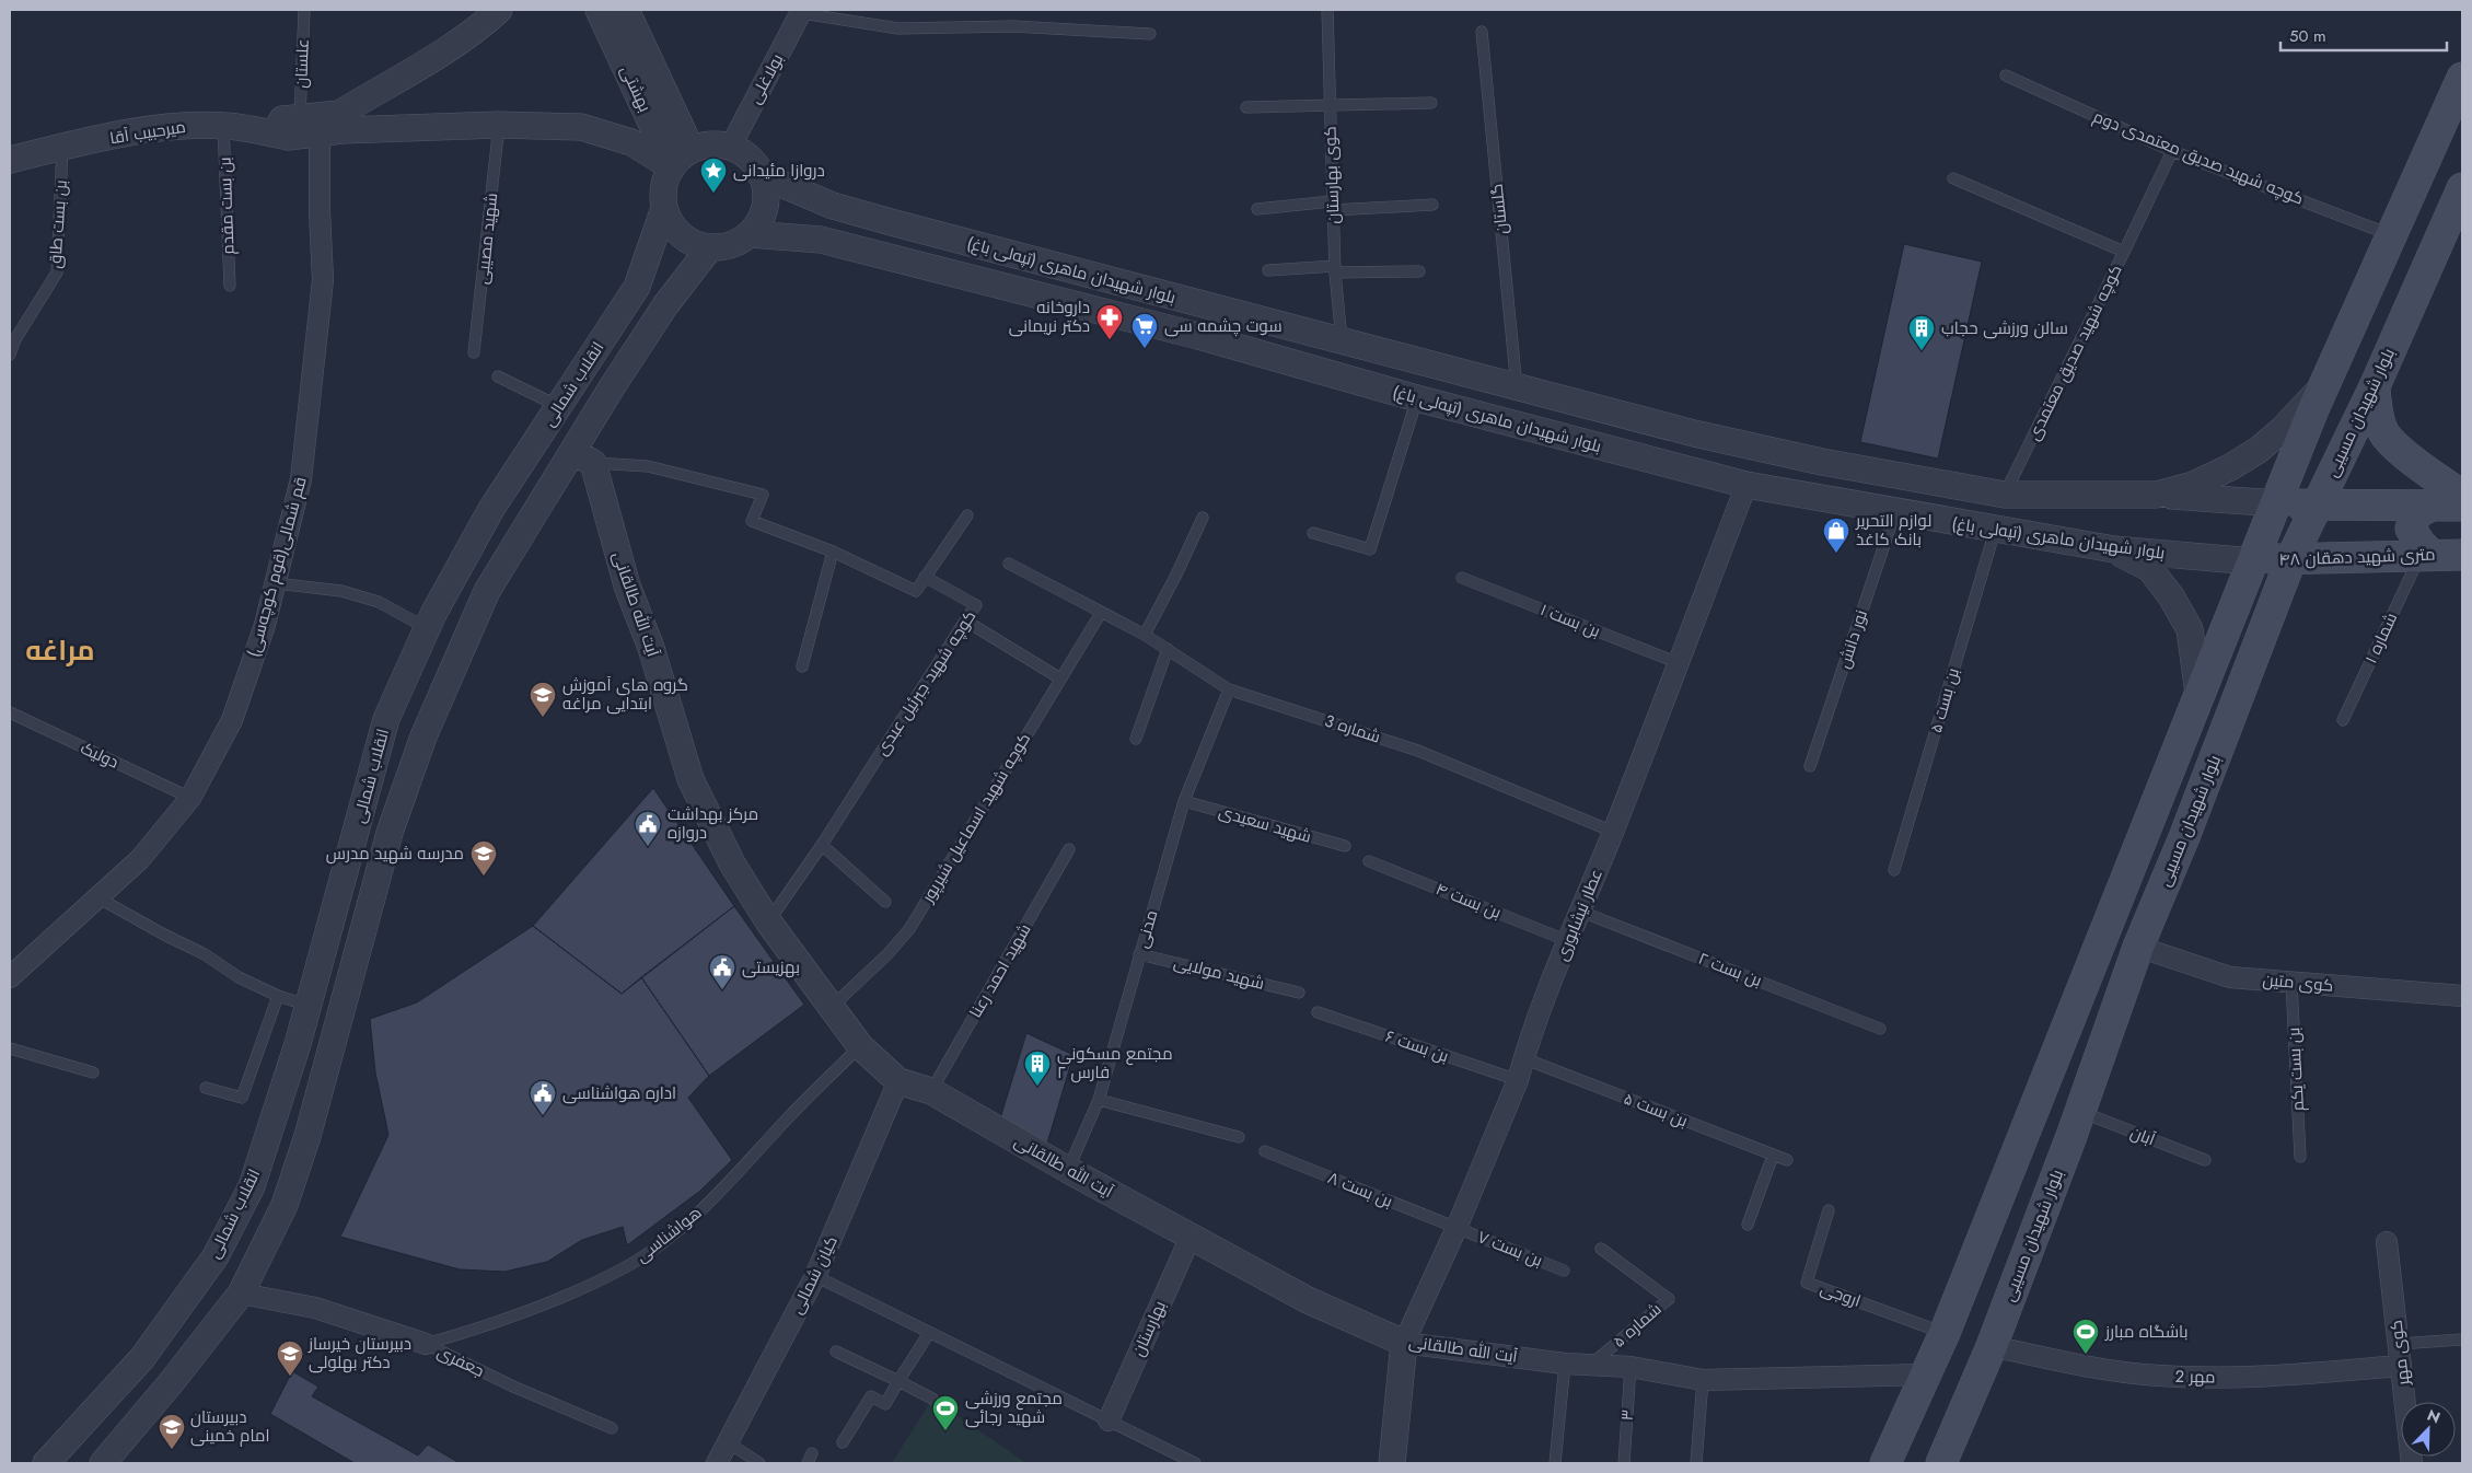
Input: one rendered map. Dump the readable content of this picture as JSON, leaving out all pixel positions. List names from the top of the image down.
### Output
{
  "streets": {
    "main road": ["بلوار شهیدان مسیبی", "۴۸ متری شهید دهقان"],
    "street": [
      "بولاغلی",
      "بهشتی",
      "میرحبیب آقا",
      "بلوار شهیدان ماهری (تپه‌لی باغ)",
      "انقلاب شمالی",
      "قم شمالی(قوم کوچه‌سی)",
      "آیت الله طالقانی",
      "عطار نیشابوری",
      "کوی متین",
      "کیان شمالی",
      "بهارستان",
      "کوی مهر",
      "جعفری",
      "مهر 2"
    ],
    "lane": [
      "علستان",
      "کوچه شهید صدیق معتمدی دوم",
      "کوی بهارستان",
      "بن بست مقدم",
      "گلستان",
      "بن بست طاق",
      "شهید مصیبی",
      "کوچه شهید صدیق معتمدی",
      "بن بست ۱",
      "شماره ۱",
      "نور دانش",
      "کوچه شهید جبرئیل عبدی",
      "بن بست ۵",
      "شماره 3",
      "دولیک",
      "کوچه شهید اسماعیل شیرپور",
      "شهید سعیدی",
      "بن بست ۴",
      "مدنی",
      "بن بست ۲",
      "شهید احمد رعنا",
      "شهید مولایی",
      "بن بست ۶",
      "بن بست یکم",
      "آبان",
      "بن بست ۸",
      "هواشناسی",
      "بن بست ۷",
      "اروجی",
      "شماره ۵",
      "۳"
    ]
  },
  "crossings": [
    ["علستان", "میرحبیب آقا"],
    ["بولاغلی", "بهشتی"],
    ["بولاغلی", "میرحبیب آقا"],
    ["بولاغلی", "بلوار شهیدان ماهری (تپه‌لی باغ)"],
    ["بولاغلی", "انقلاب شمالی"],
    ["بهشتی", "میرحبیب آقا"],
    ["بهشتی", "بلوار شهیدان ماهری (تپه‌لی باغ)"],
    ["بهشتی", "انقلاب شمالی"],
    ["میرحبیب آقا", "بن بست مقدم"],
    ["میرحبیب آقا", "بن بست طاق"],
    ["میرحبیب آقا", "شهید مصیبی"],
    ["میرحبیب آقا", "بلوار شهیدان ماهری (تپه‌لی باغ)"],
    ["میرحبیب آقا", "انقلاب شمالی"],
    ["میرحبیب آقا", "قم شمالی(قوم کوچه‌سی)"],
    ["کوچه شهید صدیق معتمدی دوم", "کوچه شهید صدیق معتمدی"],
    ["کوی بهارستان", "بلوار شهیدان ماهری (تپه‌لی باغ)"],
    ["گلستان", "بلوار شهیدان ماهری (تپه‌لی باغ)"],
    ["بلوار شهیدان ماهری (تپه‌لی باغ)", "کوچه شهید صدیق معتمدی"],
    ["بلوار شهیدان ماهری (تپه‌لی باغ)", "انقلاب شمالی"],
    ["بلوار شهیدان ماهری (تپه‌لی باغ)", "۴۸ متری شهید دهقان"],
    ["بلوار شهیدان ماهری (تپه‌لی باغ)", "نور دانش"],
    ["بلوار شهیدان ماهری (تپه‌لی باغ)", "بن بست ۵"],
    ["بلوار شهیدان ماهری (تپه‌لی باغ)", "عطار نیشابوری"],
    ["انقلاب شمالی", "آیت الله طالقانی"],
    ["انقلاب شمالی", "جعفری"],
    ["بلوار شهیدان مسیبی", "۴۸ متری شهید دهقان"],
    ["بلوار شهیدان مسیبی", "کوی متین"],
    ["بلوار شهیدان مسیبی", "آبان"],
    ["بلوار شهیدان مسیبی", "مهر 2"],
    ["۴۸ متری شهید دهقان", "شماره ۱"],
    ["قم شمالی(قوم کوچه‌سی)", "دولیک"],
    ["آیت الله طالقانی", "کوچه شهید جبرئیل عبدی"],
    ["آیت الله طالقانی", "کوچه شهید اسماعیل شیرپور"],
    ["آیت الله طالقانی", "عطار نیشابوری"],
    ["آیت الله طالقانی", "مدنی"],
    ["آیت الله طالقانی", "شهید احمد رعنا"],
    ["آیت الله طالقانی", "هواشناسی"],
    ["آیت الله طالقانی", "کیان شمالی"],
    ["آیت الله طالقانی", "شماره ۵"],
    ["آیت الله طالقانی", "بهارستان"],
    ["آیت الله طالقانی", "۳"],
    ["بن بست ۱", "عطار نیشابوری"],
    ["بن بست ۵", "عطار نیشابوری"],
    ["شماره 3", "کوچه شهید اسماعیل شیرپور"],
    ["شماره 3", "عطار نیشابوری"],
    ["شماره 3", "مدنی"],
    ["شهید سعیدی", "مدنی"],
    ["بن بست ۴", "عطار نیشابوری"],
    ["عطار نیشابوری", "بن بست ۲"],
    ["عطار نیشابوری", "بن بست ۶"],
    ["عطار نیشابوری", "بن بست ۸"],
    ["عطار نیشابوری", "بن بست ۷"],
    ["مدنی", "شهید مولایی"],
    ["کوی متین", "بن بست یکم"],
    ["بن بست ۸", "بن بست ۷"],
    ["هواشناسی", "جعفری"],
    ["کوی مهر", "مهر 2"]
  ],
  "districts": ["مراغه"],
  "places": {
    "place": ["دروازا مئیدانی"],
    "pharmacy": ["داروخانه دكتر نریمانی"],
    "supermarket": ["سوت چشمه سی"],
    "building": ["سالن ورزشی حجاب", "مجتمع مسکونی فارس ۲"],
    "shop": ["لوازم التحریر بانک کاغذ"],
    "school or university": [
      "گروه های آموزش ابتدایی مراغه",
      "مدرسه شهید مدرس",
      "دبیرستان خیرساز دکتر بهلولی",
      "دبیرستان امام خمینی"
    ],
    "public building": ["مرکز بهداشت دروازه", "بهزیستی", "اداره هواشناسی"],
    "sports": ["باشگاه مبارز", "مجتمع ورزشی شهید رجائی"]
  },
  "scale_bar": "50 m",
  "north": "top right"
}
